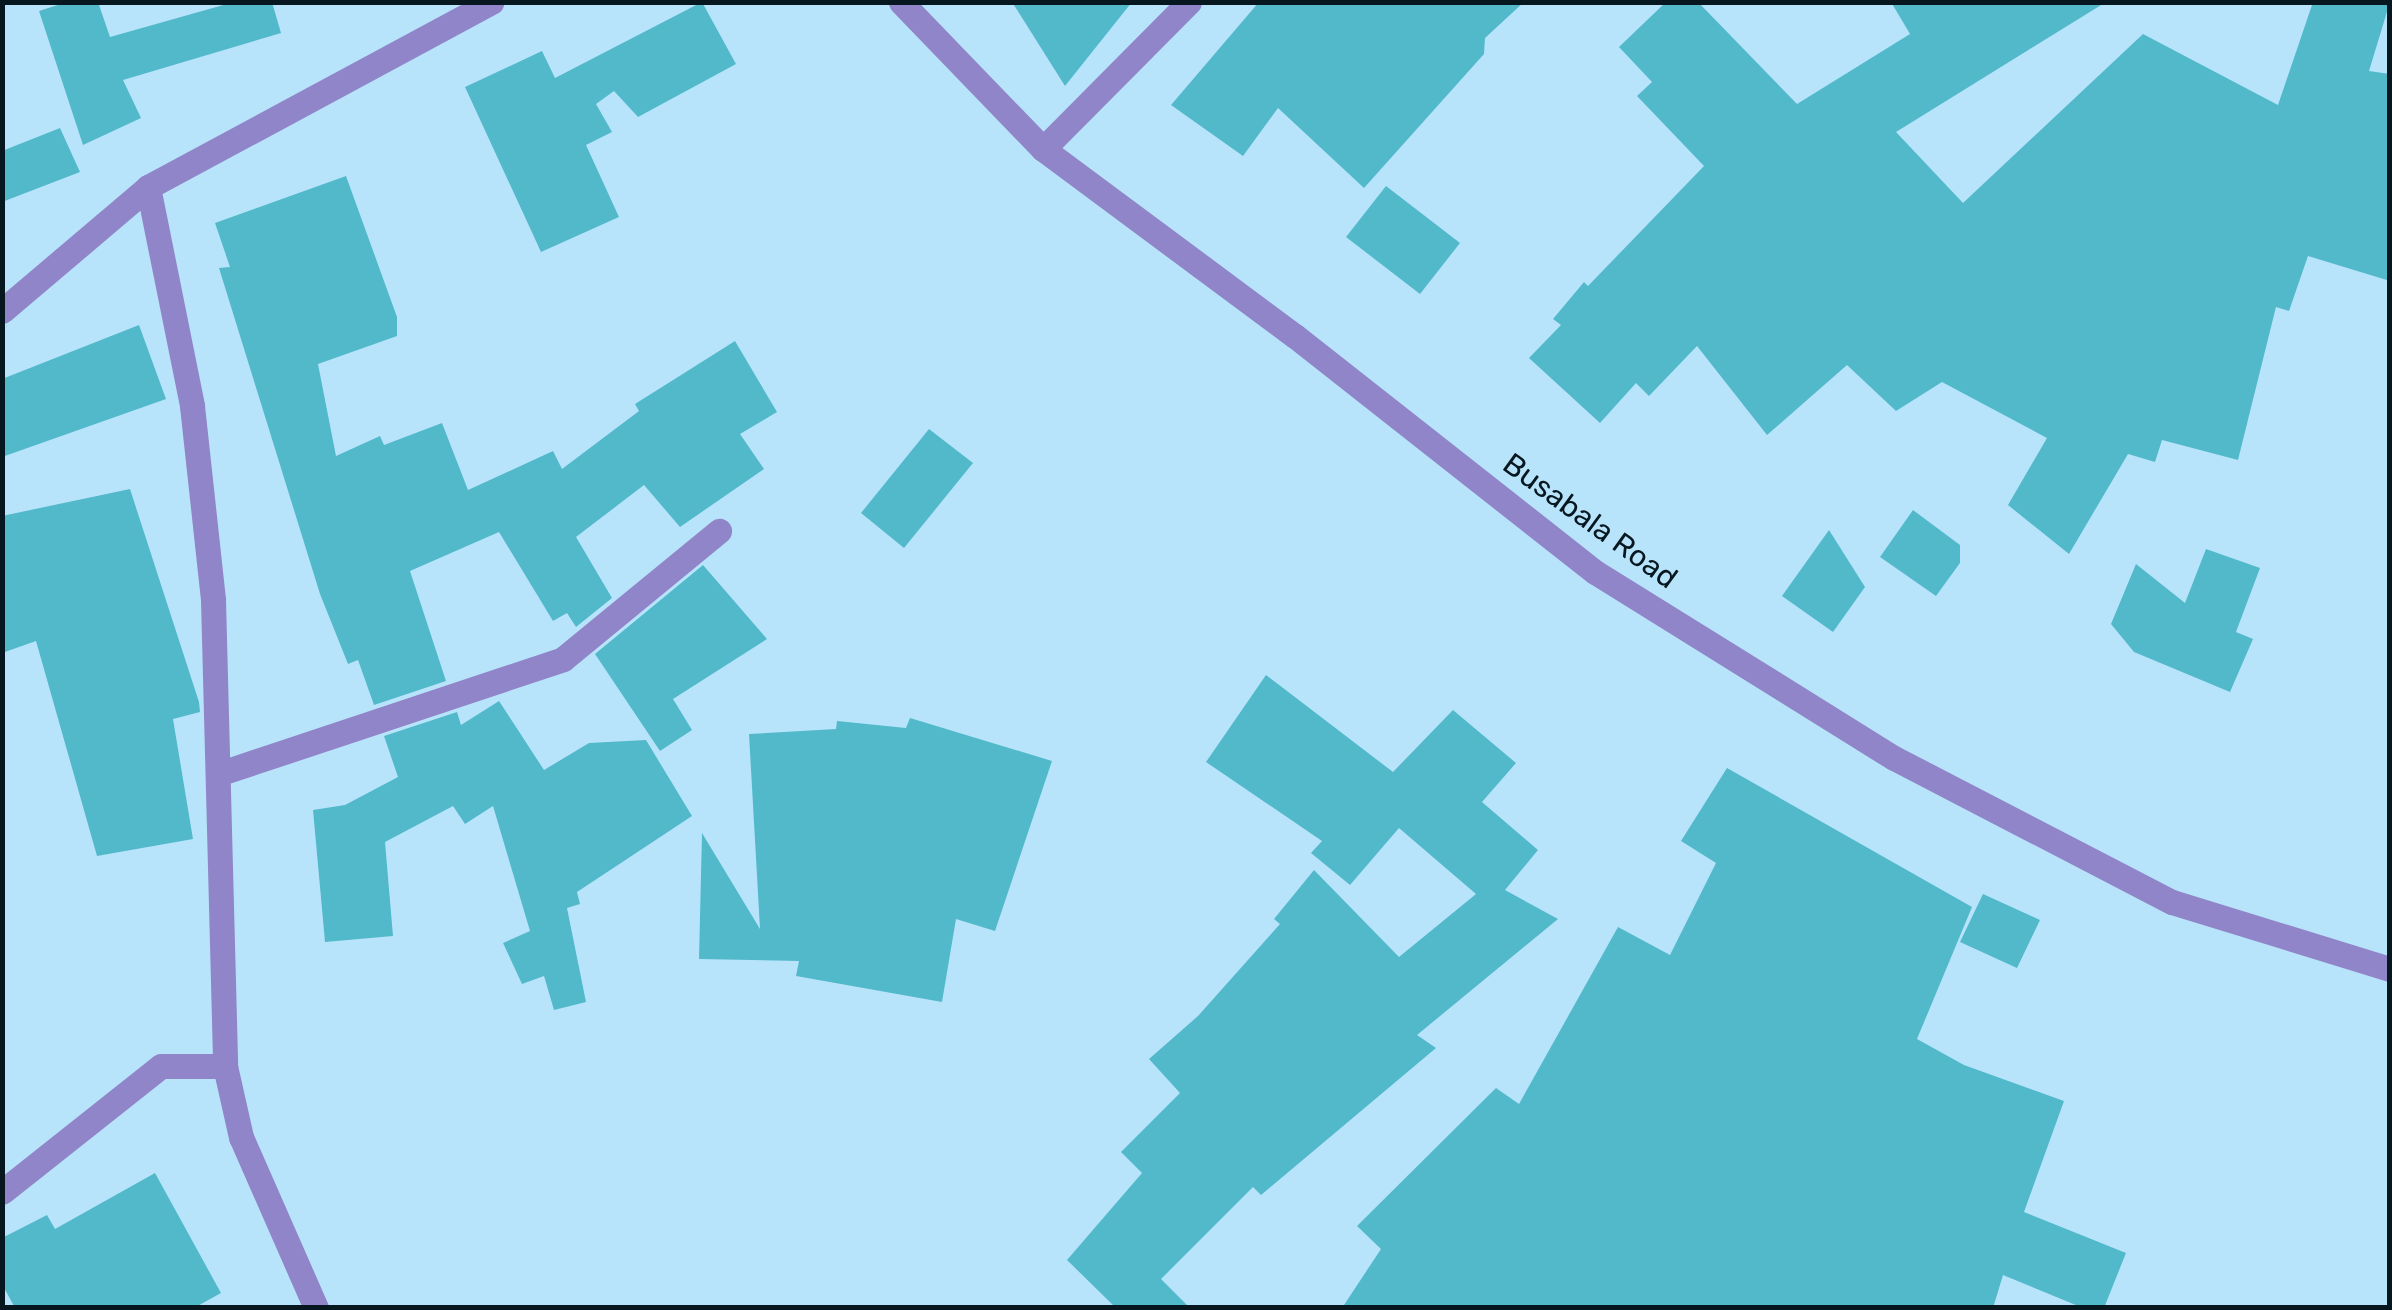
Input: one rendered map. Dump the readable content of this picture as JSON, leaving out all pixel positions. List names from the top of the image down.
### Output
{
  "streets": {
    "street": ["Busabala Road"]
  }
}
